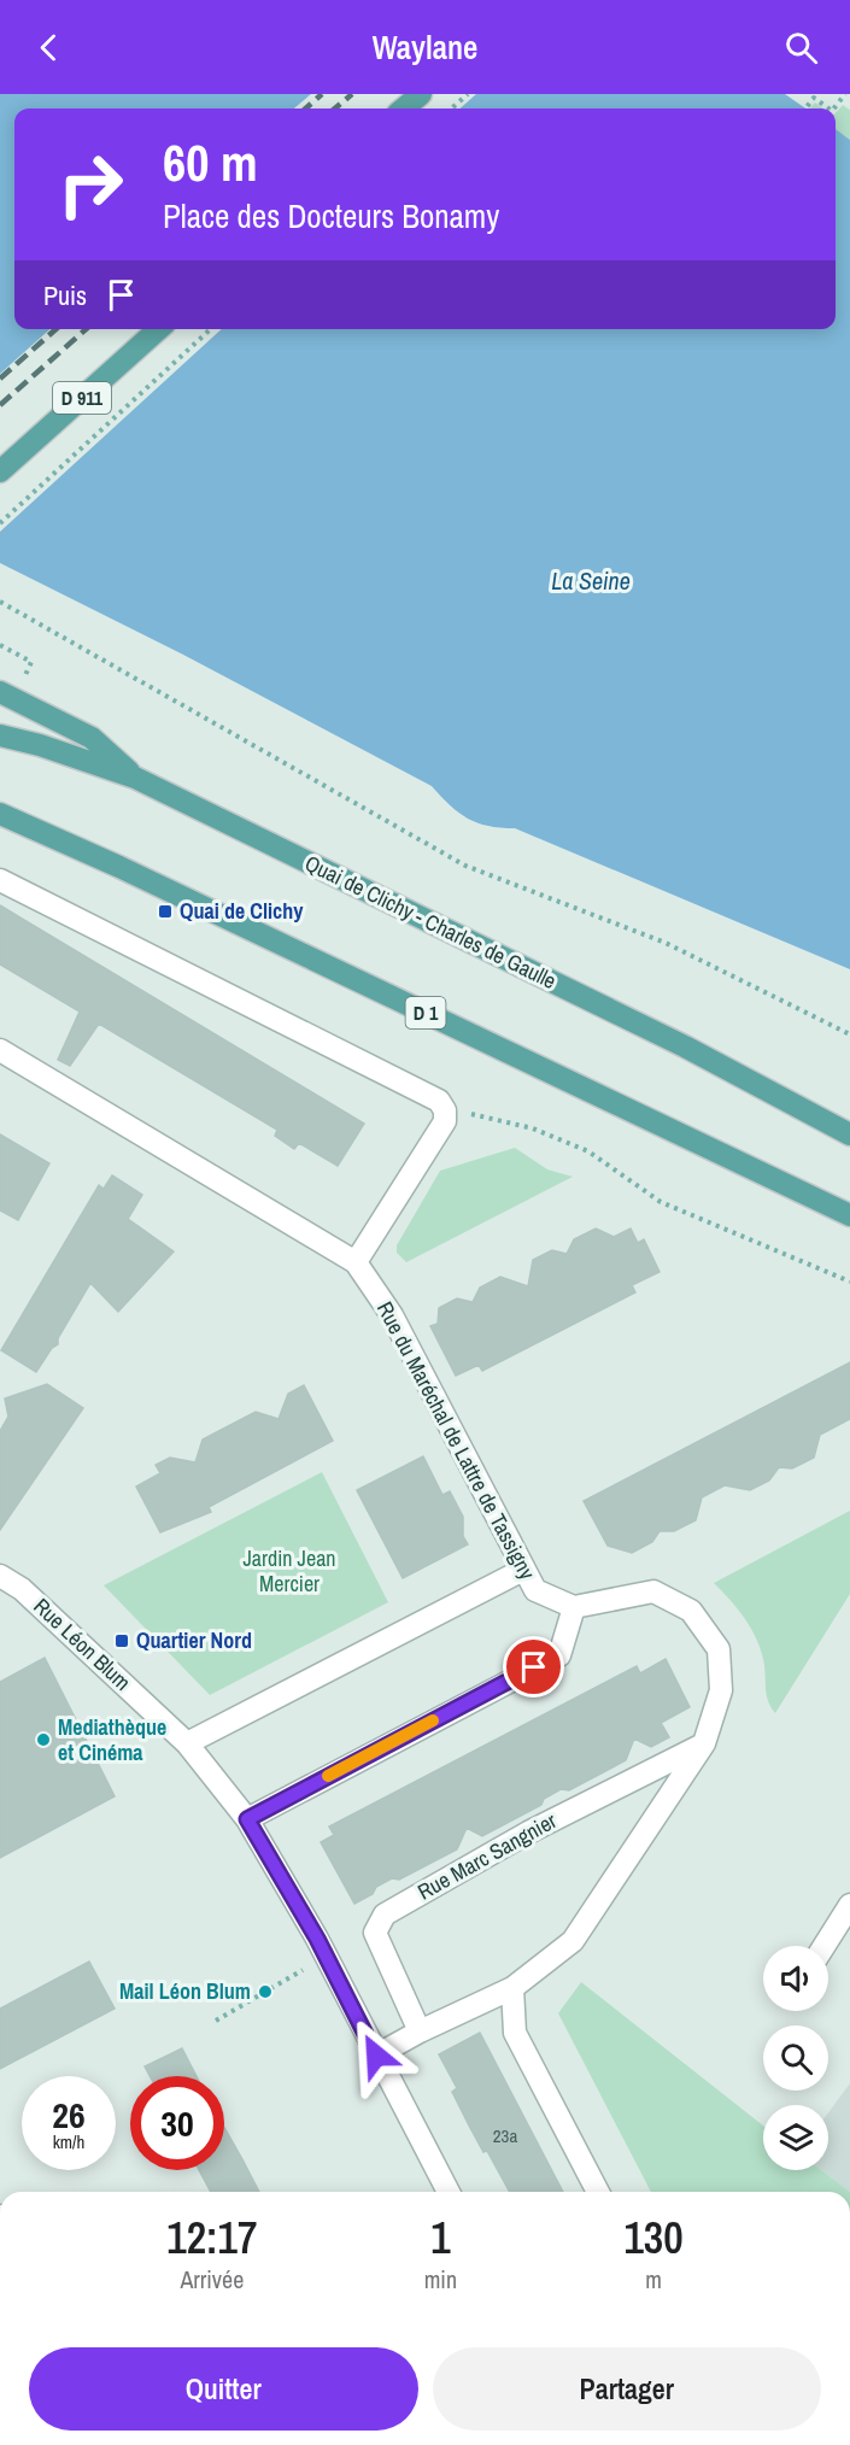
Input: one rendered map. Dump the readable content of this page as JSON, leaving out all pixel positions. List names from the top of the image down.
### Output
{
  "streets": {
    "main road": ["D 911", "Quai de Clichy - Charles de Gaulle", "D 1"],
    "street": ["Rue du Maréchal de Lattre de Tassigny", "Rue Léon Blum", "Rue Marc Sangnier"]
  },
  "water": ["La Seine"],
  "parks": ["Jardin Jean Mercier"],
  "places": {
    "transit": ["Quai de Clichy", "Quartier Nord"],
    "other": ["Mediathèque et Cinéma", "Mail Léon Blum"]
  },
  "house_numbers": ["23a"],
  "page": {
    "header": "Waylane",
    "turn": ["60 m", "Place des Docteurs Bonamy"],
    "then": "Puis",
    "speed": "26 km/h",
    "limit": "30",
    "eta": [
      "12:17",
      "Arrivée",
      "1",
      "min",
      "130",
      "m"
    ],
    "buttons": ["Quitter", "Partager"]
  }
}
